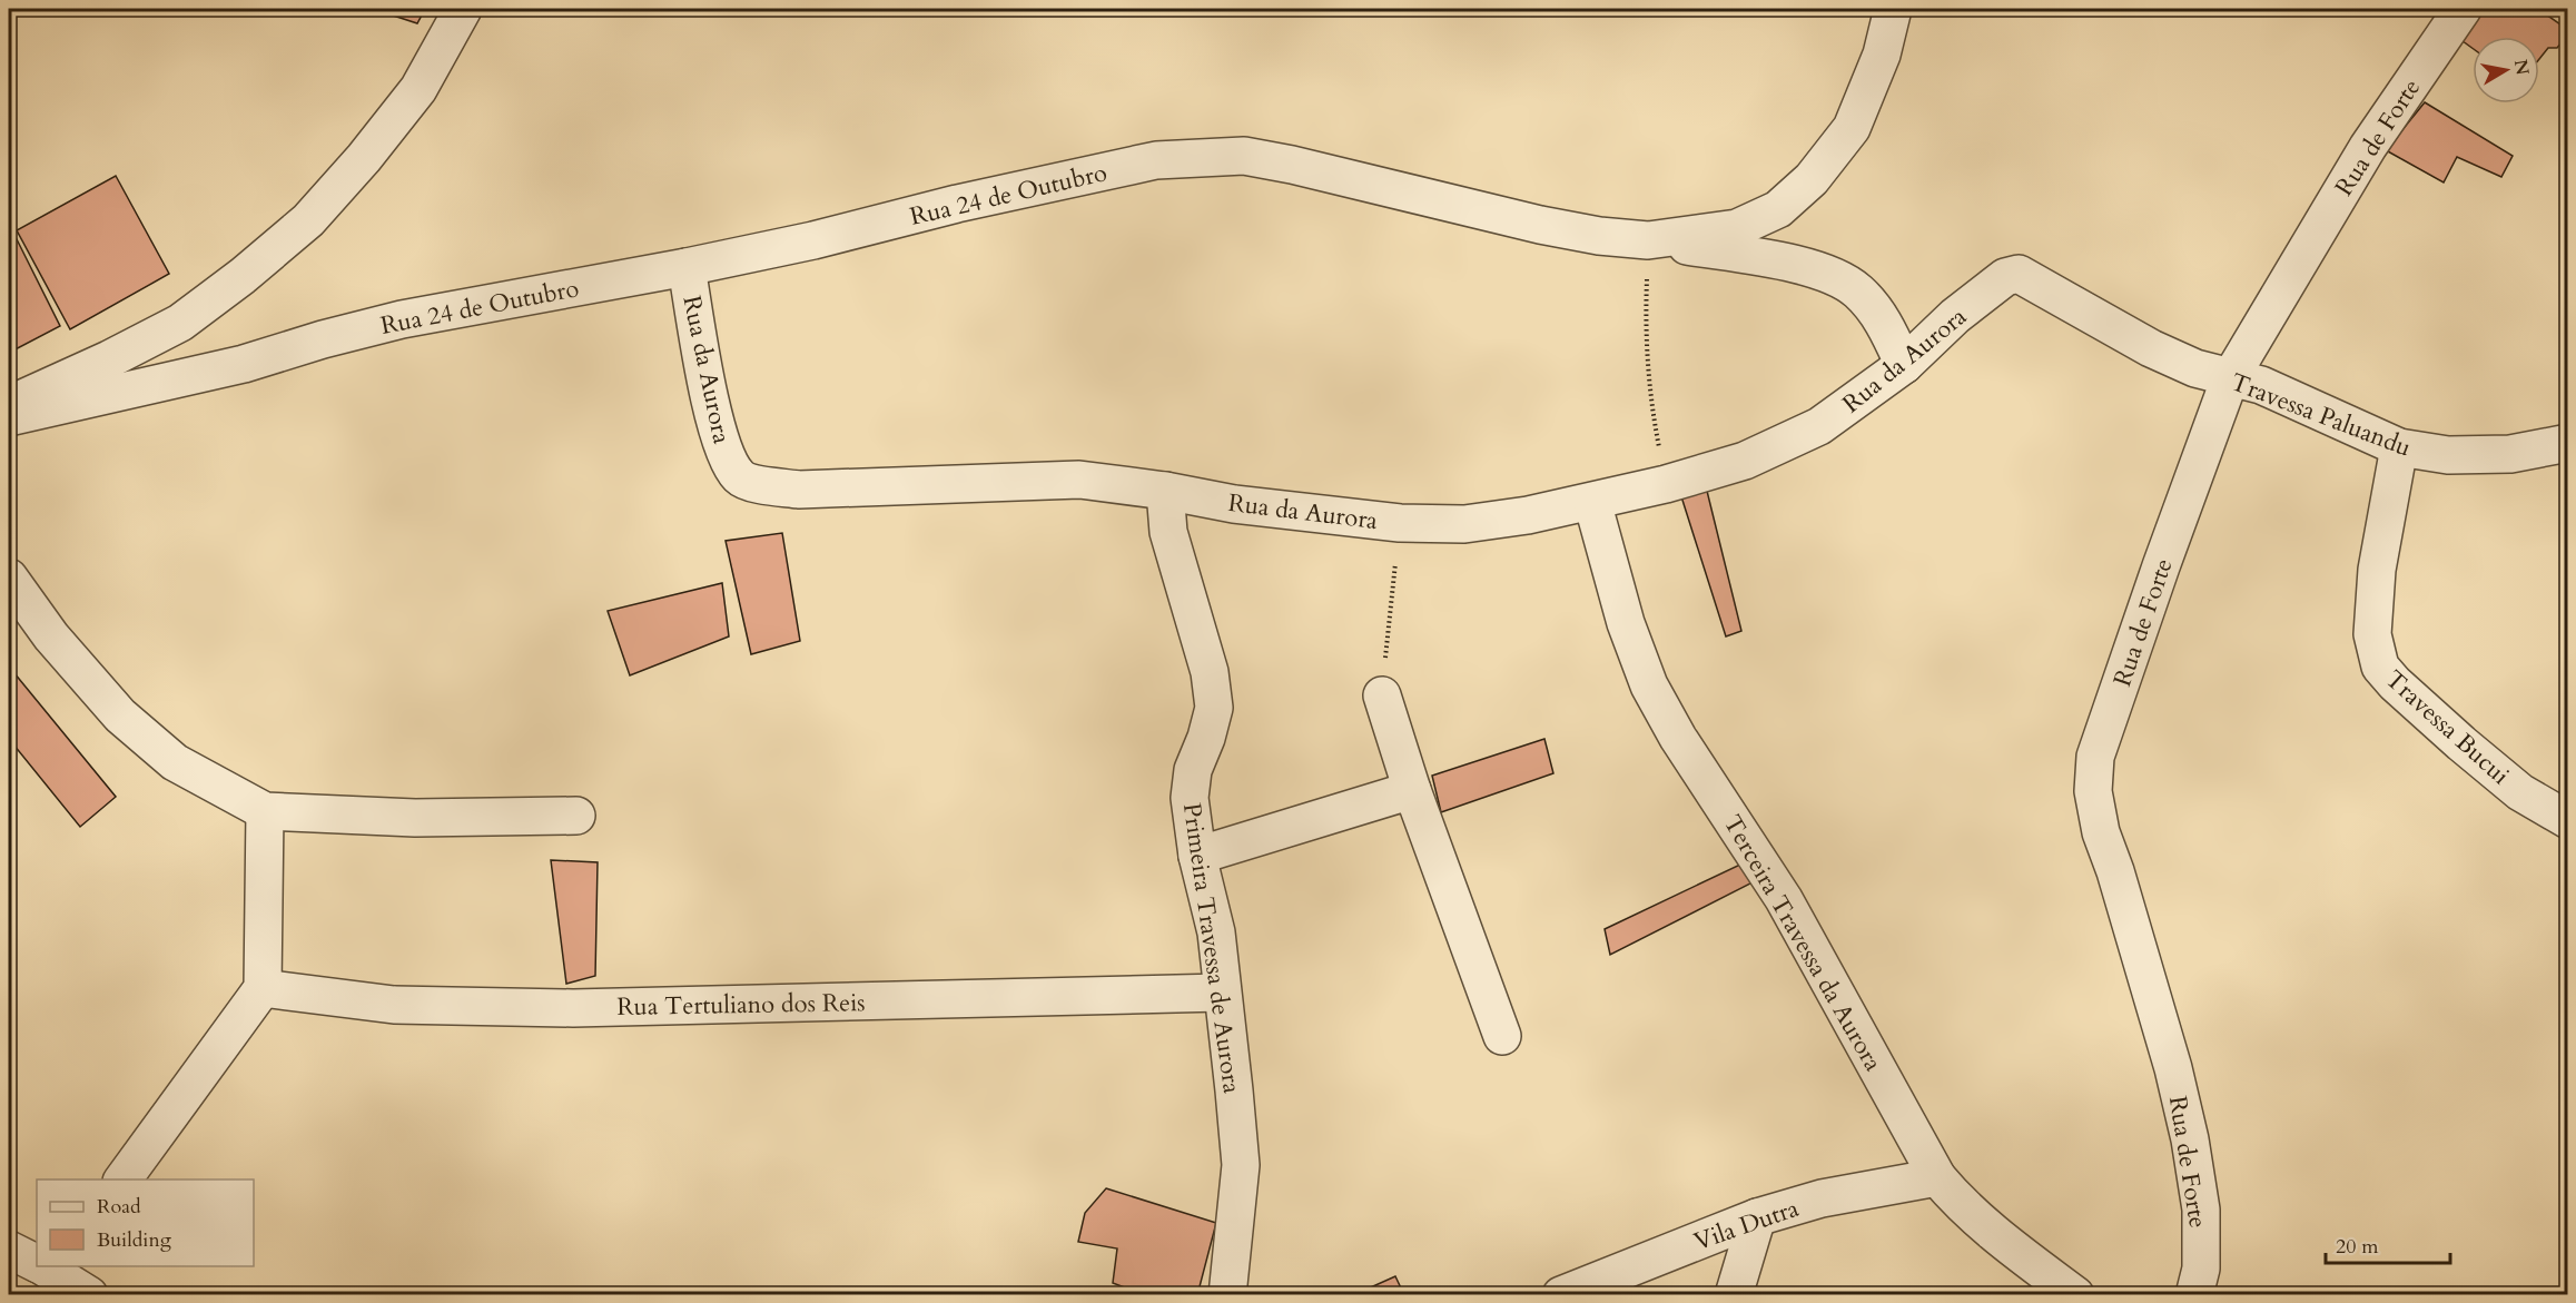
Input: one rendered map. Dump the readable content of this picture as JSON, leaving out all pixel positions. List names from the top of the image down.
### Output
{
  "streets": {
    "street": [
      "Rua de Forte",
      "Rua 24 de Outubro",
      "Rua da Aurora",
      "Travessa Paluandu",
      "Travessa Bucui",
      "Terceira Travessa da Aurora",
      "Primeira Travessa de Aurora",
      "Rua Tertuliano dos Reis",
      "Vila Dutra"
    ]
  },
  "crossings": [
    ["Rua de Forte", "Travessa Paluandu"],
    ["Rua 24 de Outubro", "Rua da Aurora"],
    ["Rua da Aurora", "Travessa Paluandu"],
    ["Rua da Aurora", "Terceira Travessa da Aurora"],
    ["Rua da Aurora", "Primeira Travessa de Aurora"],
    ["Travessa Paluandu", "Travessa Bucui"],
    ["Terceira Travessa da Aurora", "Vila Dutra"],
    ["Primeira Travessa de Aurora", "Rua Tertuliano dos Reis"]
  ],
  "legend": ["Road", "Building"],
  "scale_bar": "20 m",
  "north": "right"
}
